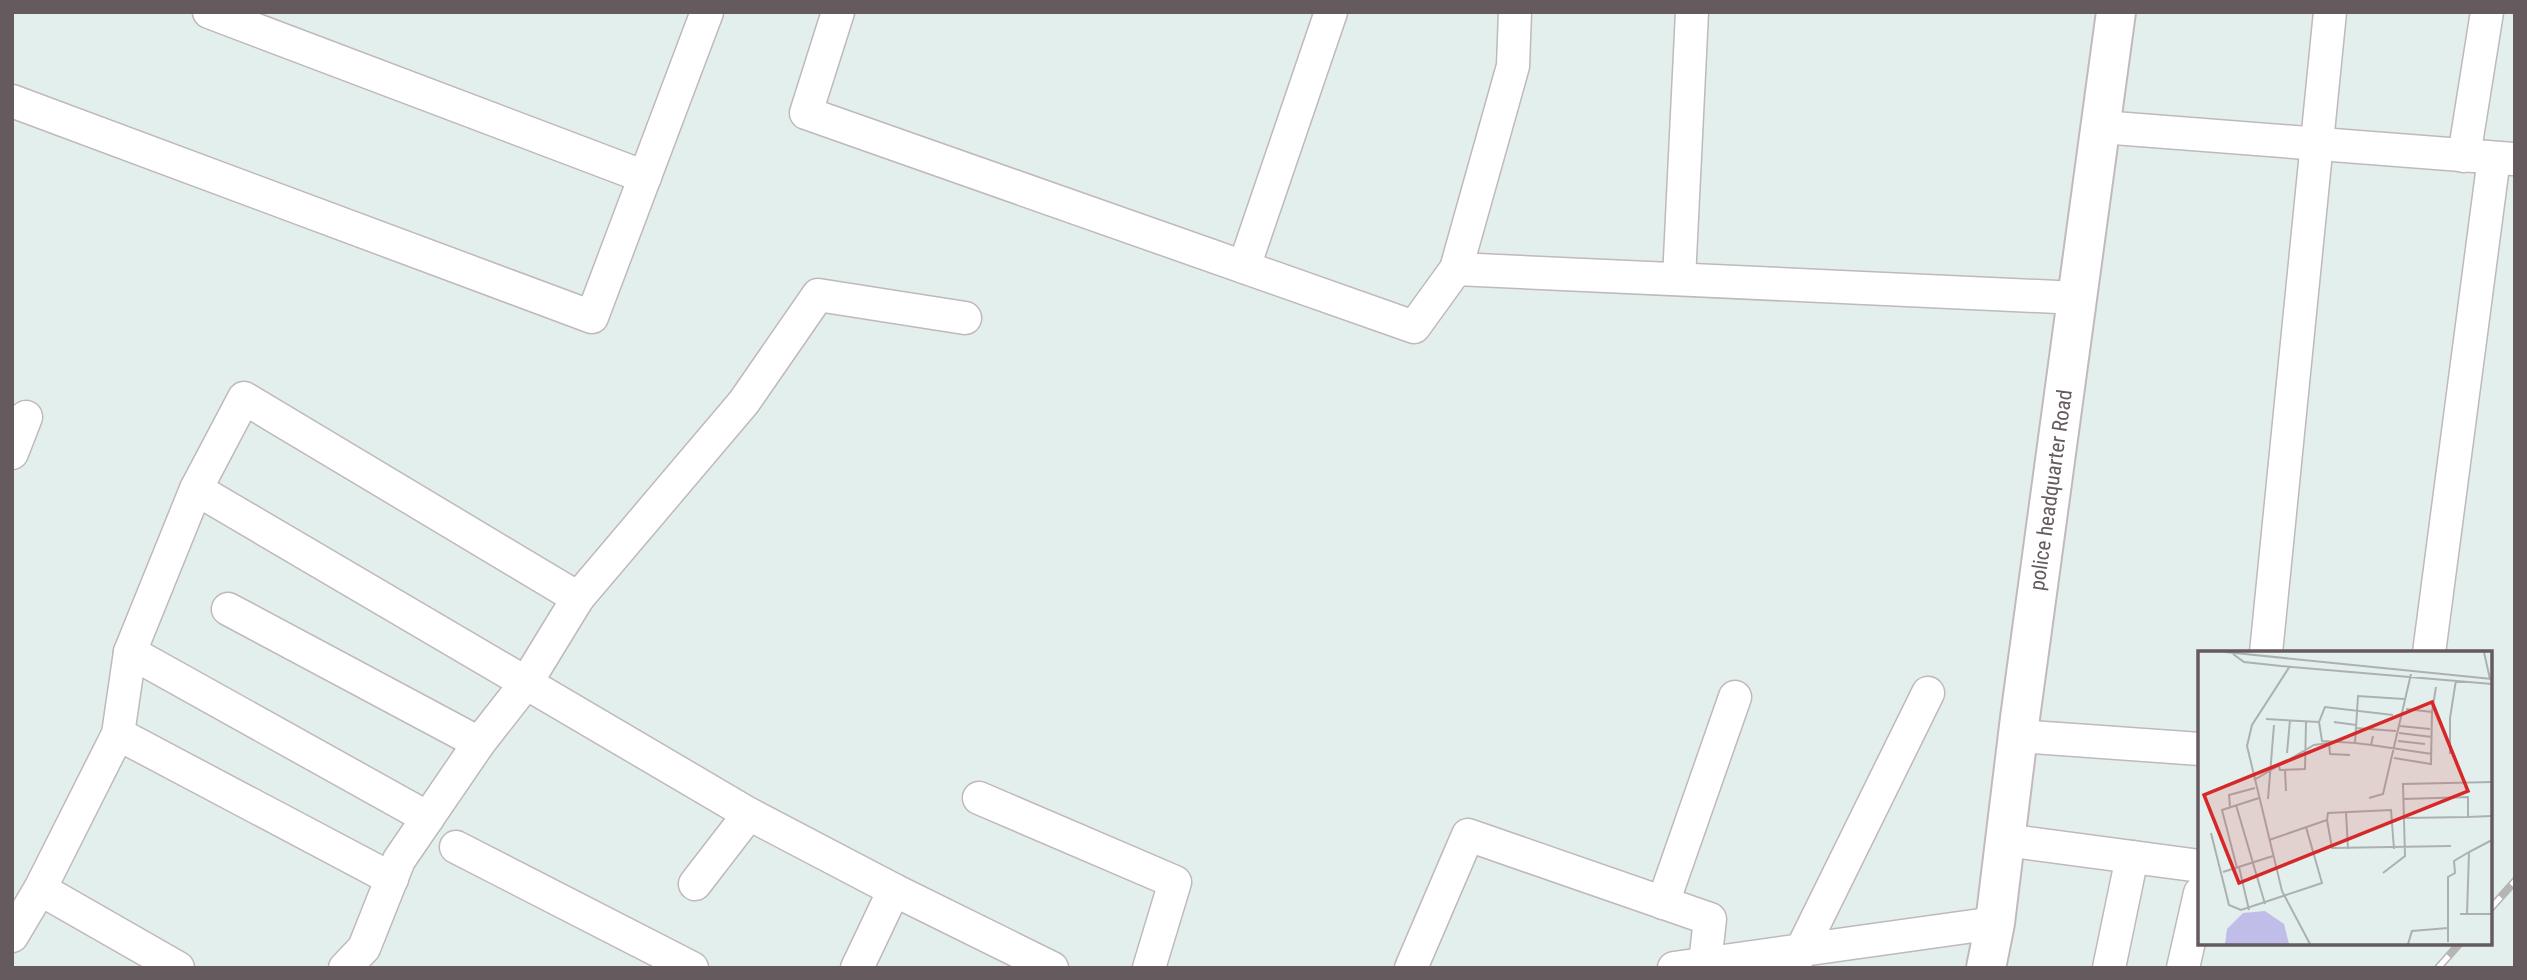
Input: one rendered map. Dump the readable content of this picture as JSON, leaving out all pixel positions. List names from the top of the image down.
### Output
{
  "streets": {
    "street": ["police headquarter Road"]
  }
}
